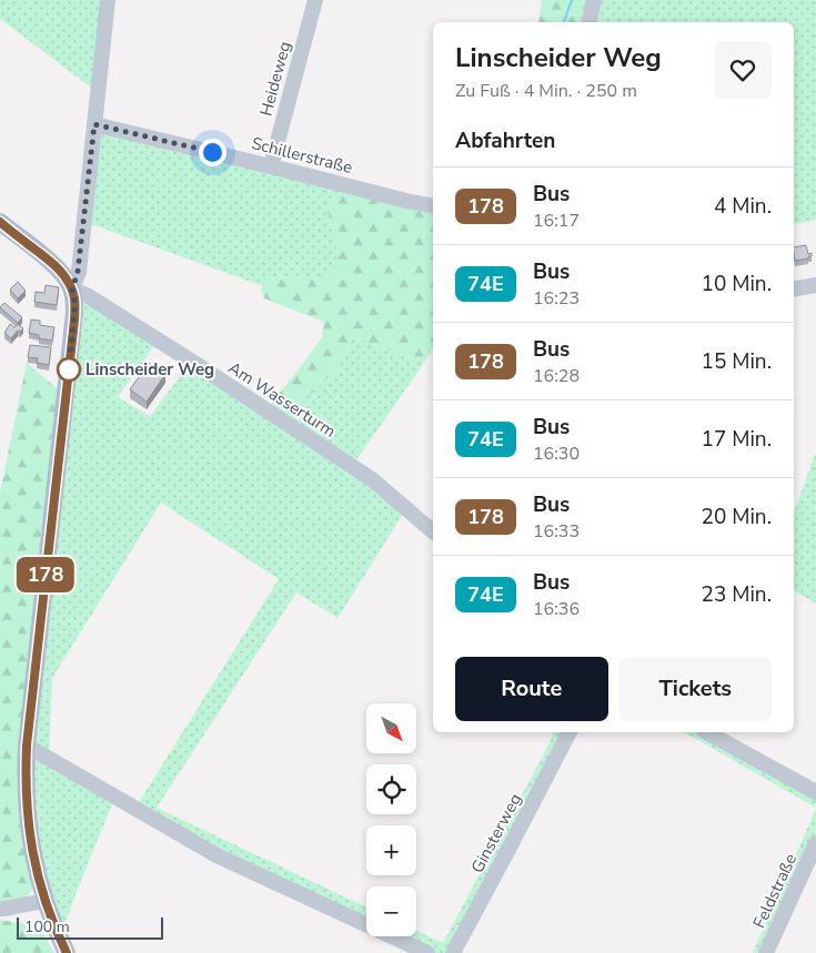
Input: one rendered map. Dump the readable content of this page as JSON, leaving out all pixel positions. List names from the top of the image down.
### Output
{
  "streets": {
    "street": [
      "Heideweg",
      "Schillerstraße",
      "Am Wasserturm",
      "Ginsterweg",
      "Feldstraße"
    ]
  },
  "crossings": [
    ["Heideweg", "Schillerstraße"]
  ],
  "places": ["Linscheider Weg"],
  "lines": ["bus line 178"],
  "scale_bar": "100 m",
  "north": "bottom right",
  "page": {
    "on_map": "178",
    "heading": [
      ["Linscheider Weg", "Zu Fuß · 4 Min. · 250 m"],
      "Abfahrten"
    ],
    "list": [
      {
        "mark": "178",
        "name": "Bus",
        "note": "16:17",
        "value": "4 Min."
      },
      {
        "mark": "74E",
        "name": "Bus",
        "note": "16:23",
        "value": "10 Min."
      },
      {
        "mark": "178",
        "name": "Bus",
        "note": "16:28",
        "value": "15 Min."
      },
      {
        "mark": "74E",
        "name": "Bus",
        "note": "16:30",
        "value": "17 Min."
      },
      {
        "mark": "178",
        "name": "Bus",
        "note": "16:33",
        "value": "20 Min."
      },
      {
        "mark": "74E",
        "name": "Bus",
        "note": "16:36",
        "value": "23 Min."
      }
    ],
    "buttons": ["Route", "Tickets"],
    "map_buttons": ["+", "−"],
    "scale": "100 m"
  }
}
